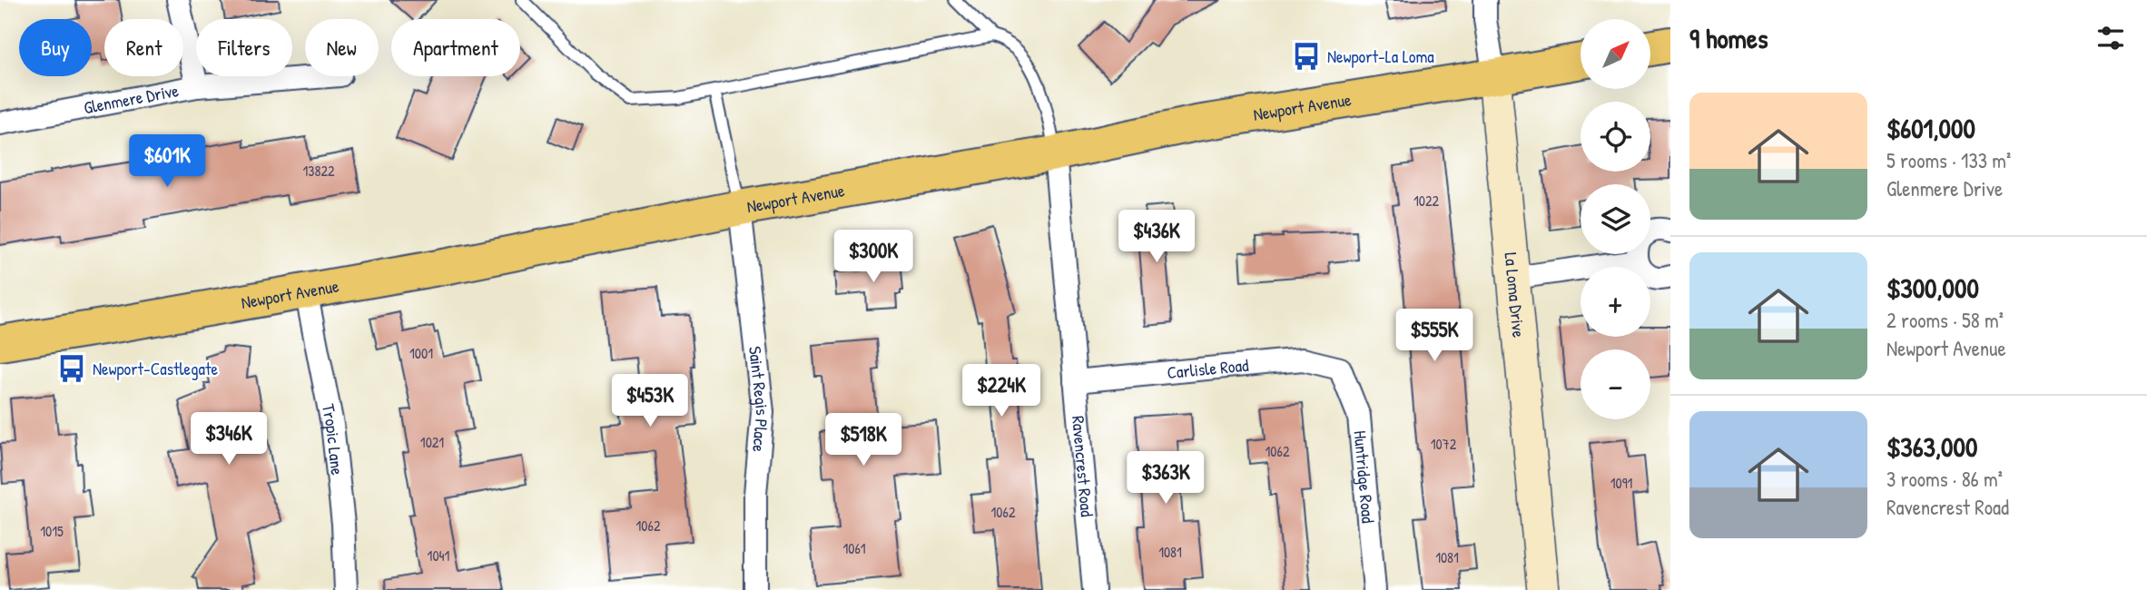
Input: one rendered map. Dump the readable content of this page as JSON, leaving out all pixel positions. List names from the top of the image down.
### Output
{
  "streets": {
    "main road": ["Newport Avenue", "La Loma Drive"],
    "street": [
      "Glenmere Drive",
      "Carlisle Road",
      "Saint Regis Place",
      "Tropic Lane",
      "Ravencrest Road",
      "Huntridge Road"
    ]
  },
  "crossings": [
    ["Newport Avenue", "La Loma Drive"],
    ["Newport Avenue", "Saint Regis Place"],
    ["Newport Avenue", "Tropic Lane"],
    ["Newport Avenue", "Ravencrest Road"],
    ["Carlisle Road", "Ravencrest Road"],
    ["Carlisle Road", "Huntridge Road"]
  ],
  "places": {
    "bus stop": ["Newport-La Loma", "Newport-Castlegate"]
  },
  "house_numbers": [
    "13822",
    "1022",
    "1001",
    "1021",
    "1072",
    "1062",
    "1091",
    "1062",
    "1062",
    "1015",
    "1061",
    "1081",
    "1041",
    "1081"
  ],
  "north": "top right",
  "page": {
    "heading": "9 homes",
    "map_buttons": ["+", "−"],
    "chip": [
      "Buy",
      "Rent",
      "Filters",
      "New",
      "Apartment"
    ],
    "list": [
      {
        "name": "$601,000",
        "note": "5 rooms · 133 m² · Glenmere Drive"
      },
      {
        "name": "$300,000",
        "note": "2 rooms · 58 m² · Newport Avenue"
      },
      {
        "name": "$363,000",
        "note": "3 rooms · 86 m² · Ravencrest Road"
      }
    ],
    "price": [
      "$601K",
      "$436K",
      "$300K",
      "$555K",
      "$224K",
      "$453K",
      "$346K",
      "$518K",
      "$363K"
    ]
  }
}
